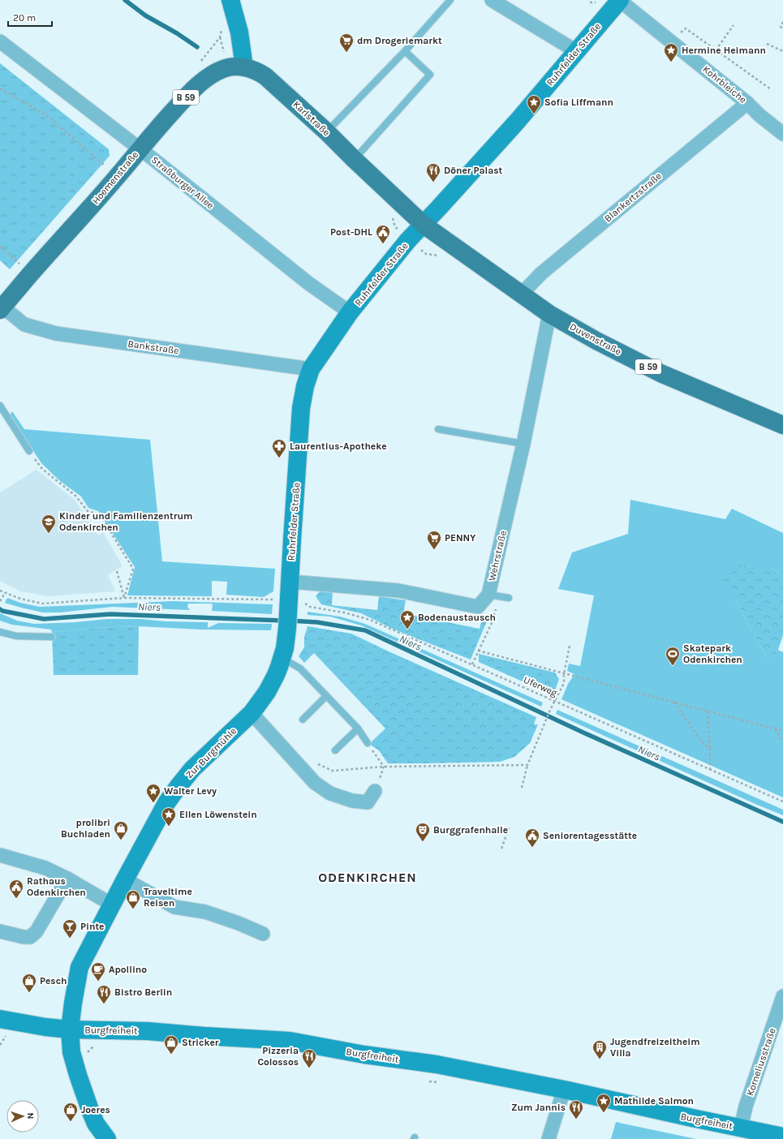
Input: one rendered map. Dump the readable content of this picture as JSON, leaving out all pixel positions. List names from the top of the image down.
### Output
{
  "streets": {
    "main road": [
      "Ruhrfelder Straße",
      "B 59",
      "Karlstraße",
      "Hoemenstraße",
      "Duvenstraße",
      "Zur Burgmühle",
      "Burgfreiheit"
    ],
    "street": [
      "Kohrbleiche",
      "Straßburger Allee",
      "Blankertzstraße",
      "Bankstraße",
      "Wehrstraße",
      "Korneliusstraße"
    ],
    "path": ["Uferweg"]
  },
  "crossings": [
    ["Ruhrfelder Straße", "Kohrbleiche"],
    ["Ruhrfelder Straße", "Karlstraße"],
    ["Ruhrfelder Straße", "Straßburger Allee"],
    ["Ruhrfelder Straße", "Duvenstraße"],
    ["Ruhrfelder Straße", "Bankstraße"],
    ["Ruhrfelder Straße", "Wehrstraße"],
    ["Ruhrfelder Straße", "Uferweg"],
    ["Ruhrfelder Straße", "Zur Burgmühle"],
    ["Kohrbleiche", "Blankertzstraße"],
    ["Karlstraße", "Hoemenstraße"],
    ["Karlstraße", "Duvenstraße"],
    ["Hoemenstraße", "Straßburger Allee"],
    ["Hoemenstraße", "Bankstraße"],
    ["Blankertzstraße", "Duvenstraße"],
    ["Duvenstraße", "Wehrstraße"],
    ["Uferweg", "Zur Burgmühle"],
    ["Zur Burgmühle", "Burgfreiheit"],
    ["Burgfreiheit", "Korneliusstraße"]
  ],
  "districts": ["ODENKIRCHEN"],
  "water": ["Niers"],
  "places": {
    "supermarket": ["dm Drogeriemarkt", "PENNY"],
    "place": [
      "Hermine Heimann",
      "Sofia Liffmann",
      "Bodenaustausch",
      "Walter Levy",
      "Ellen Löwenstein",
      "Mathilde Salmon"
    ],
    "restaurant": [
      "Döner Palast",
      "Bistro Berlin",
      "Pizzeria Colossos",
      "Zum Jannis"
    ],
    "public building": ["Post-DHL", "Seniorentagesstätte", "Rathaus Odenkirchen"],
    "pharmacy": ["Laurentius-Apotheke"],
    "school or university": ["Kinder und Familienzentrum Odenkirchen"],
    "sports": ["Skatepark Odenkirchen"],
    "shop": [
      "prolibri Buchladen",
      "Traveltime Reisen",
      "Pesch",
      "Stricker",
      "Joeres"
    ],
    "theatre": ["Burggrafenhalle"],
    "bar": ["Pinte"],
    "cafe": ["Apollino"],
    "building": ["Jugendfreizeitheim Villa"]
  },
  "scale_bar": "20 m",
  "north": "right"
}
